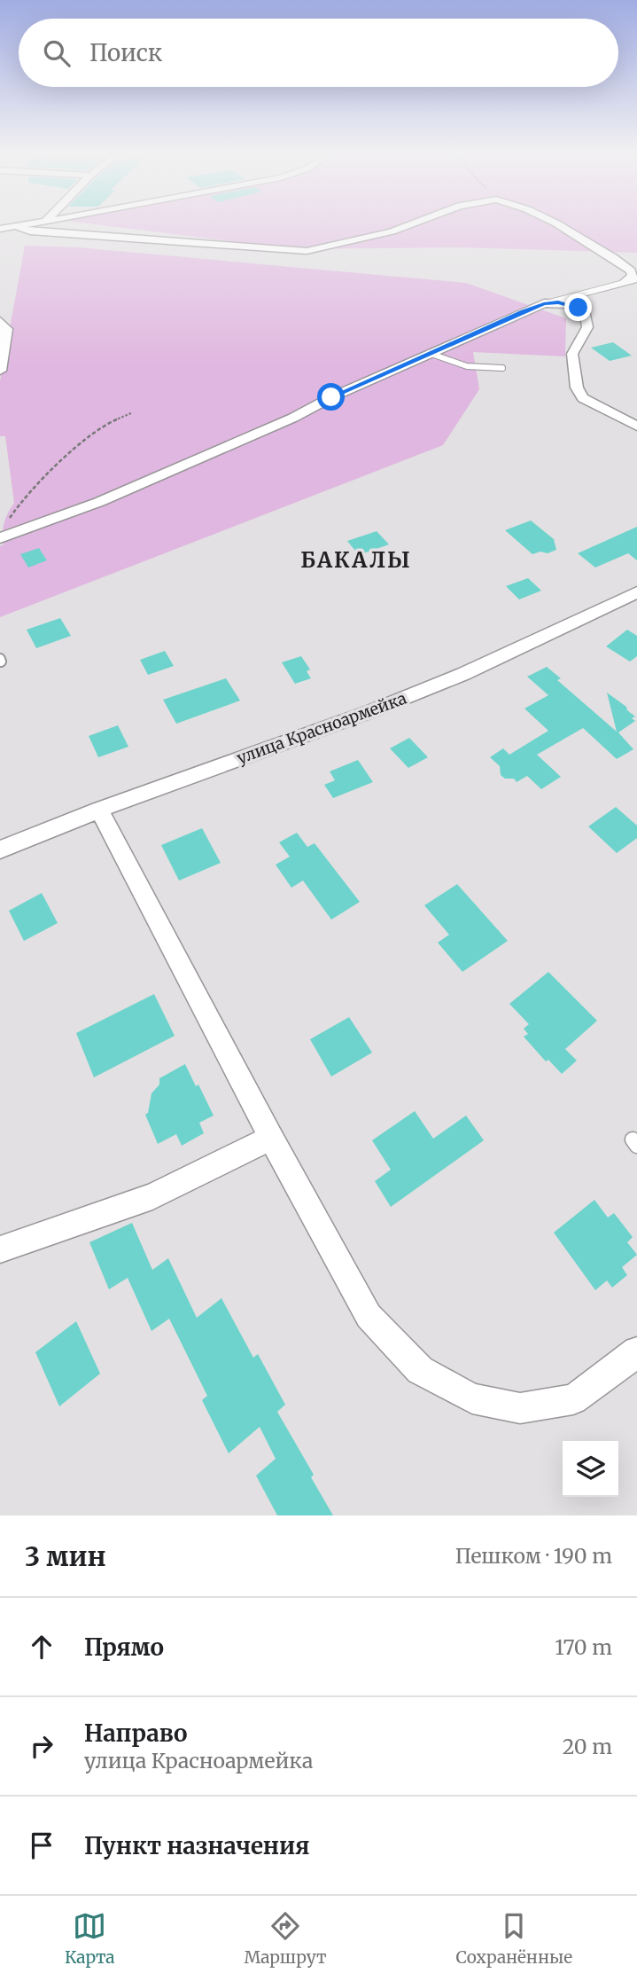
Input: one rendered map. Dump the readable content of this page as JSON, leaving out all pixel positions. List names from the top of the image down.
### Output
{
  "streets": {
    "street": ["улица Красноармейка"]
  },
  "districts": ["БАКАЛЫ"],
  "page": {
    "search": "Поиск",
    "heading": ["3 мин", "Пешком · 190 m"],
    "list": [
      ["Прямо", "170 m"],
      ["Направо", "улица Красноармейка", "20 m"],
      "Пункт назначения"
    ],
    "nav": ["Карта", "Маршрут", "Сохранённые"]
  }
}
